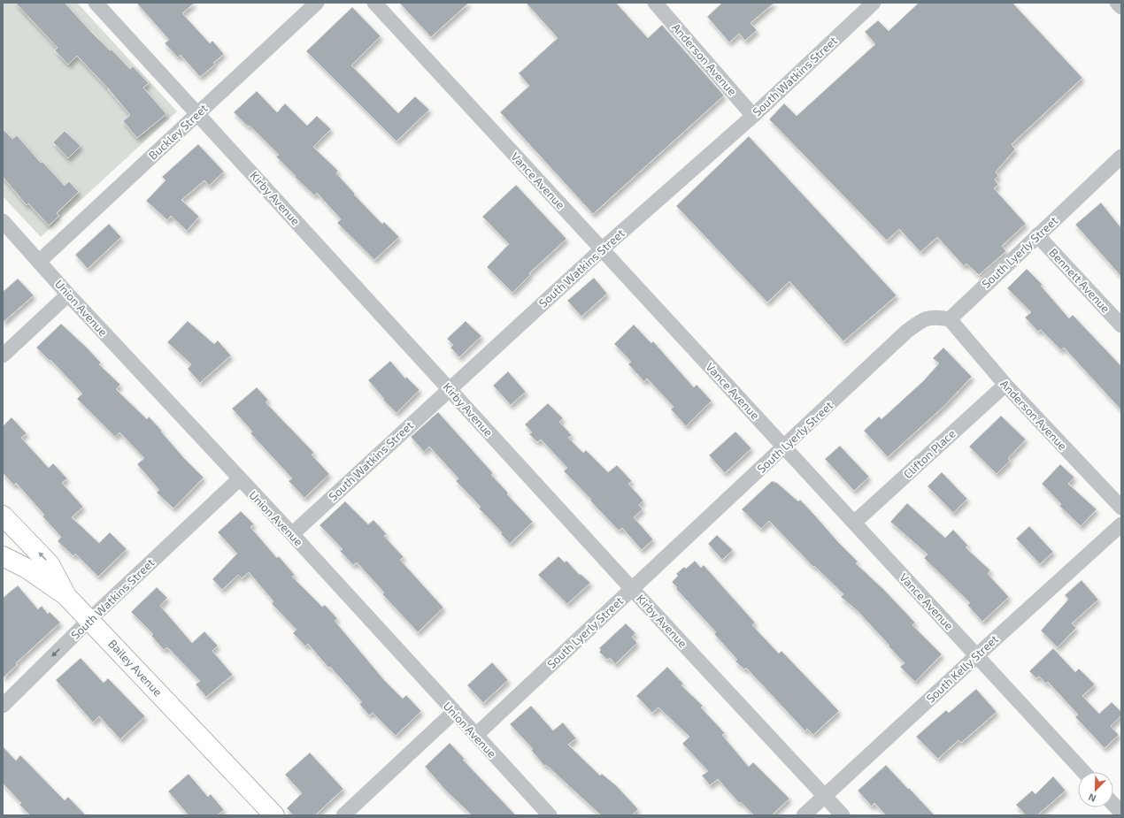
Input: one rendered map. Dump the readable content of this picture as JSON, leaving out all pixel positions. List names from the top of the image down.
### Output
{
  "streets": {
    "main road": ["Bailey Avenue"],
    "street": [
      "Anderson Avenue",
      "South Watkins Street",
      "Buckley Street",
      "Vance Avenue",
      "Kirby Avenue",
      "South Lyerly Street",
      "Bennett Avenue",
      "Union Avenue",
      "Clifton Place",
      "South Kelly Street"
    ]
  },
  "crossings": [
    ["Anderson Avenue", "South Watkins Street"],
    ["Anderson Avenue", "South Lyerly Street"],
    ["Anderson Avenue", "Clifton Place"],
    ["South Watkins Street", "Vance Avenue"],
    ["South Watkins Street", "Kirby Avenue"],
    ["South Watkins Street", "Union Avenue"],
    ["South Watkins Street", "Bailey Avenue"],
    ["Buckley Street", "Kirby Avenue"],
    ["Buckley Street", "Union Avenue"],
    ["Vance Avenue", "South Lyerly Street"],
    ["Vance Avenue", "Clifton Place"],
    ["Vance Avenue", "South Kelly Street"],
    ["Kirby Avenue", "South Lyerly Street"],
    ["Kirby Avenue", "South Kelly Street"],
    ["South Lyerly Street", "Bennett Avenue"],
    ["South Lyerly Street", "Union Avenue"]
  ],
  "north": "bottom left"
}
